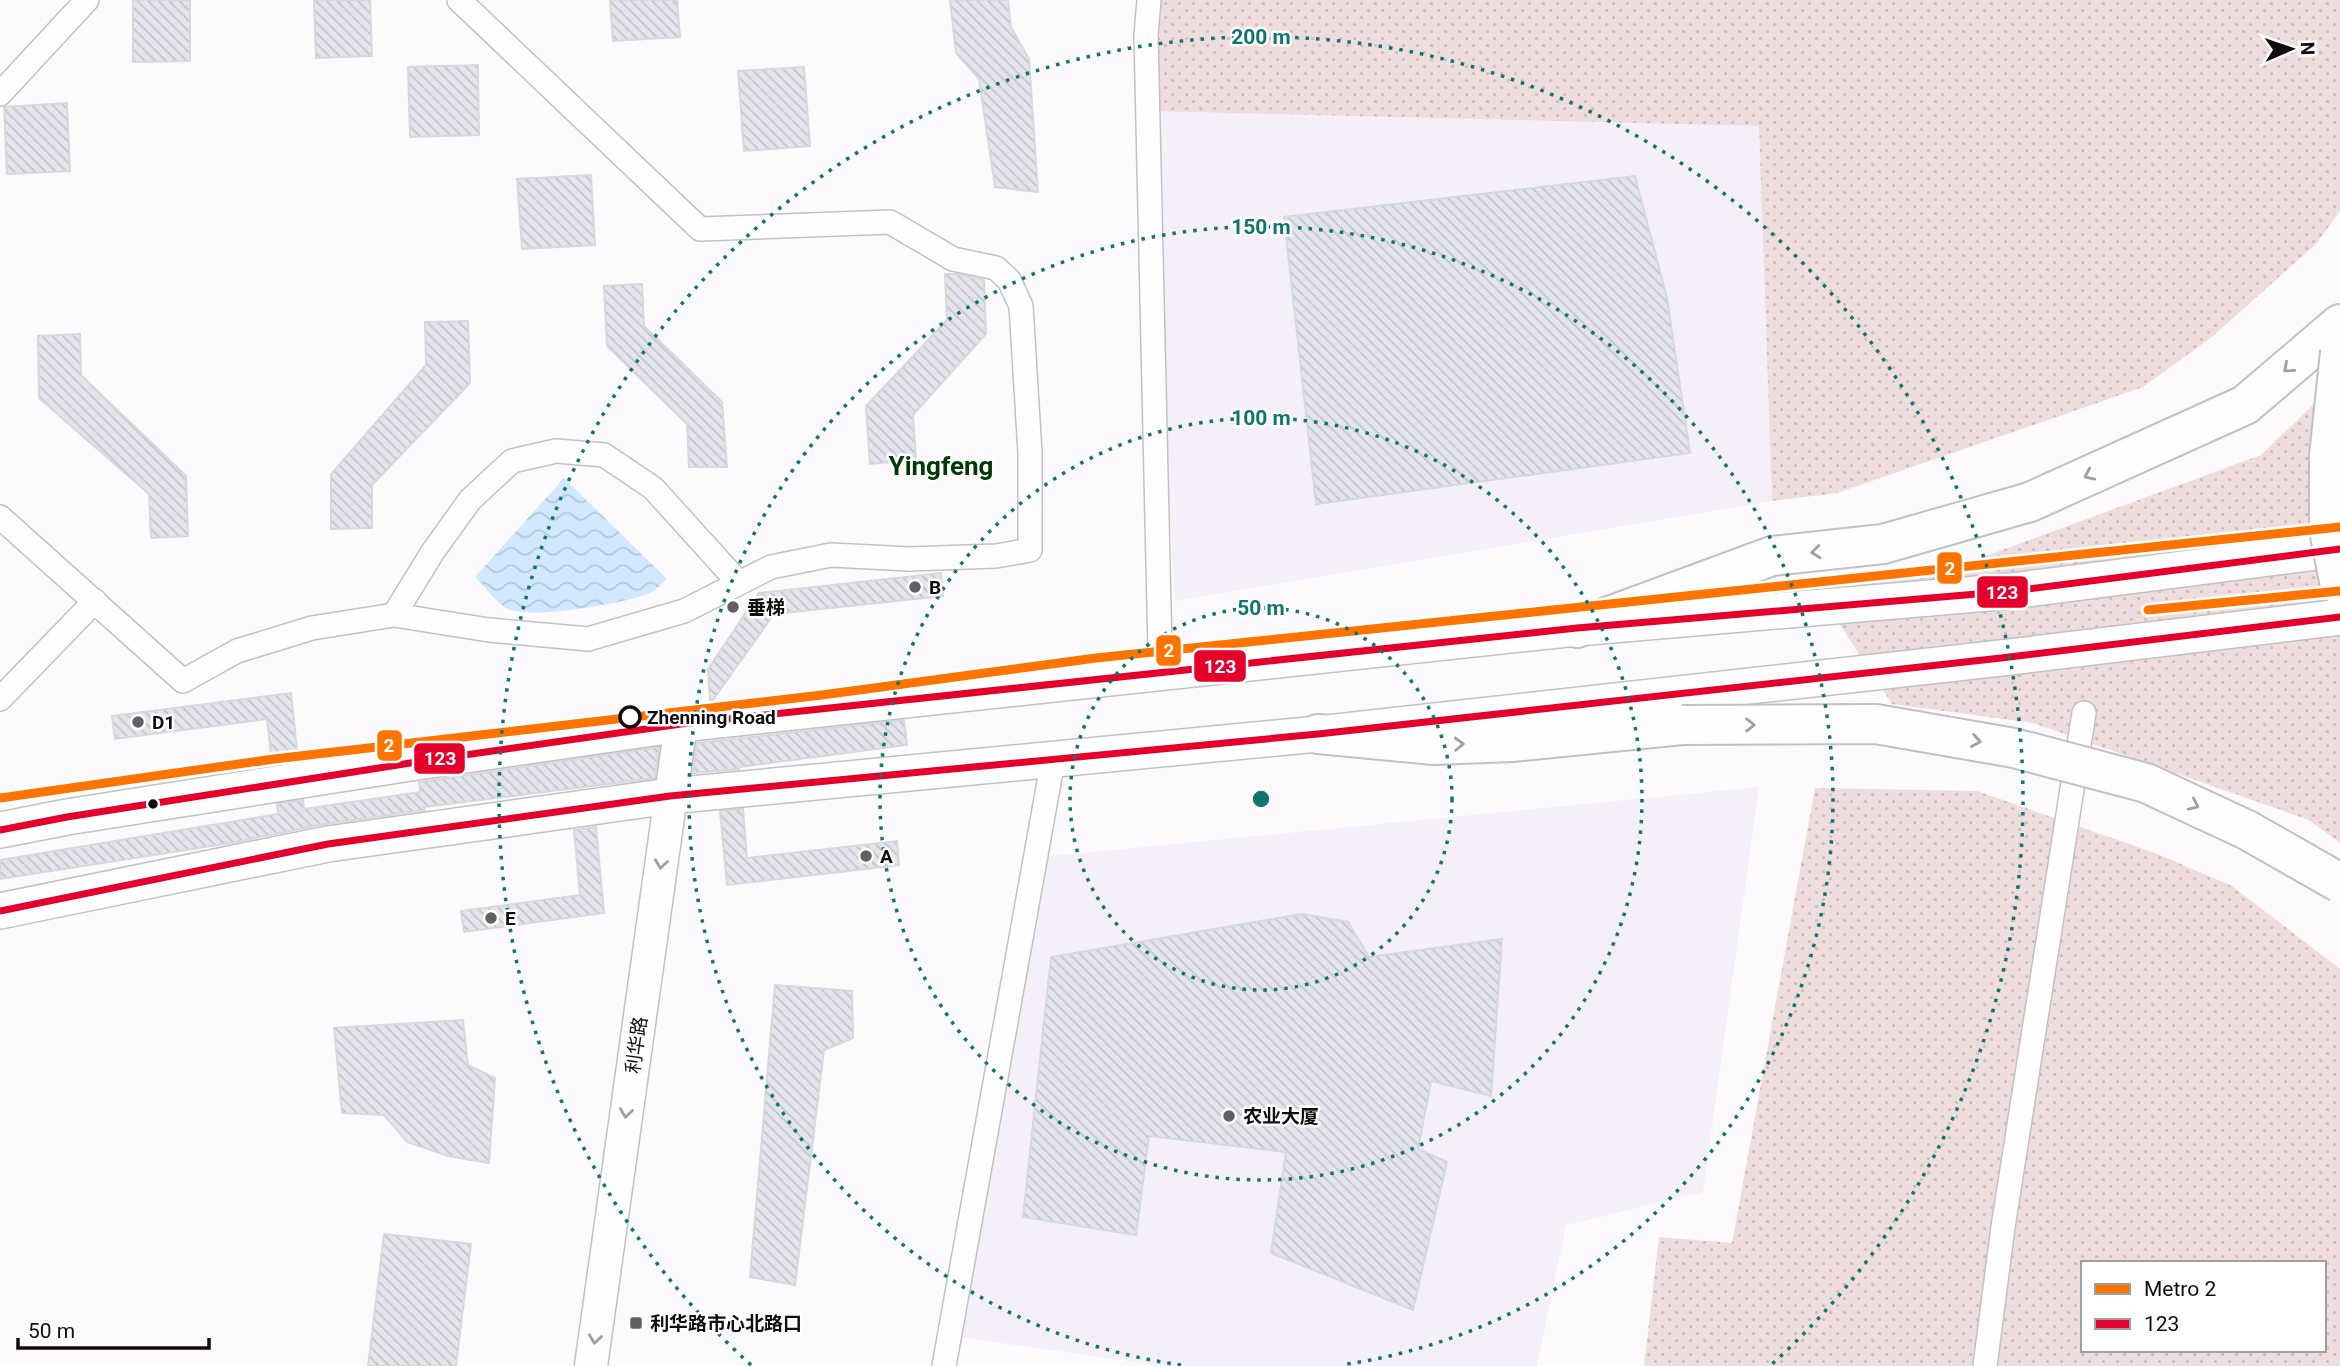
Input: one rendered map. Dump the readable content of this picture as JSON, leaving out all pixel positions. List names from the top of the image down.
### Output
{
  "streets": {
    "main road": ["利华路"]
  },
  "districts": ["Yingfeng"],
  "places": {
    "other": [
      "B",
      "垂梯",
      "Zhenning Road",
      "D1",
      "A",
      "E",
      "农业大厦"
    ],
    "transit": ["利华路市心北路口"]
  },
  "lines": ["metro line 2", "transit line 123"],
  "legend": ["Metro 2", "123"],
  "scale_bar": "50 m",
  "north": "right",
  "rings": [
    "200 m",
    "150 m",
    "100 m",
    "50 m"
  ]
}
